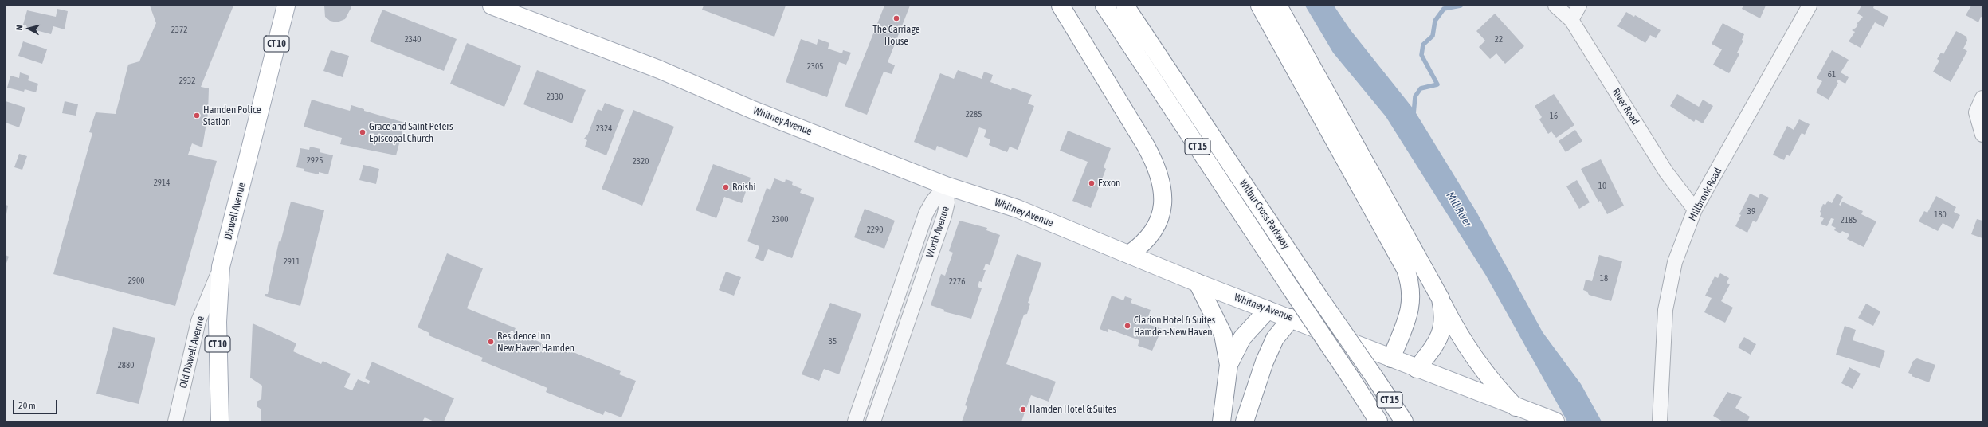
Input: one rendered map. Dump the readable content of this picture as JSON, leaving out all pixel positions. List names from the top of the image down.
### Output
{
  "streets": {
    "main road": [
      "CT 10",
      "Whitney Avenue",
      "CT 15",
      "Dixwell Avenue",
      "Wilbur Cross Parkway"
    ],
    "street": [
      "River Road",
      "Millbrook Road",
      "Worth Avenue",
      "Old Dixwell Avenue"
    ]
  },
  "crossings": [
    ["River Road", "Millbrook Road"],
    ["Whitney Avenue", "Worth Avenue"],
    ["Dixwell Avenue", "Old Dixwell Avenue"]
  ],
  "water": ["Mill River"],
  "places": [
    "The Carriage House",
    "Hamden Police Station",
    "Grace and Saint Peters Episcopal Church",
    "Exxon",
    "Roishi",
    "Clarion Hotel & Suites Hamden-New Haven",
    "Residence Inn New Haven Hamden",
    "Hamden Hotel & Suites"
  ],
  "house_numbers": [
    "2372",
    "2340",
    "22",
    "2305",
    "61",
    "2932",
    "2330",
    "2285",
    "16",
    "2324",
    "2925",
    "2320",
    "2914",
    "10",
    "39",
    "180",
    "2300",
    "2185",
    "2290",
    "2911",
    "18",
    "2900",
    "2276",
    "35",
    "2880"
  ],
  "scale_bar": "20 m",
  "north": "left"
}
